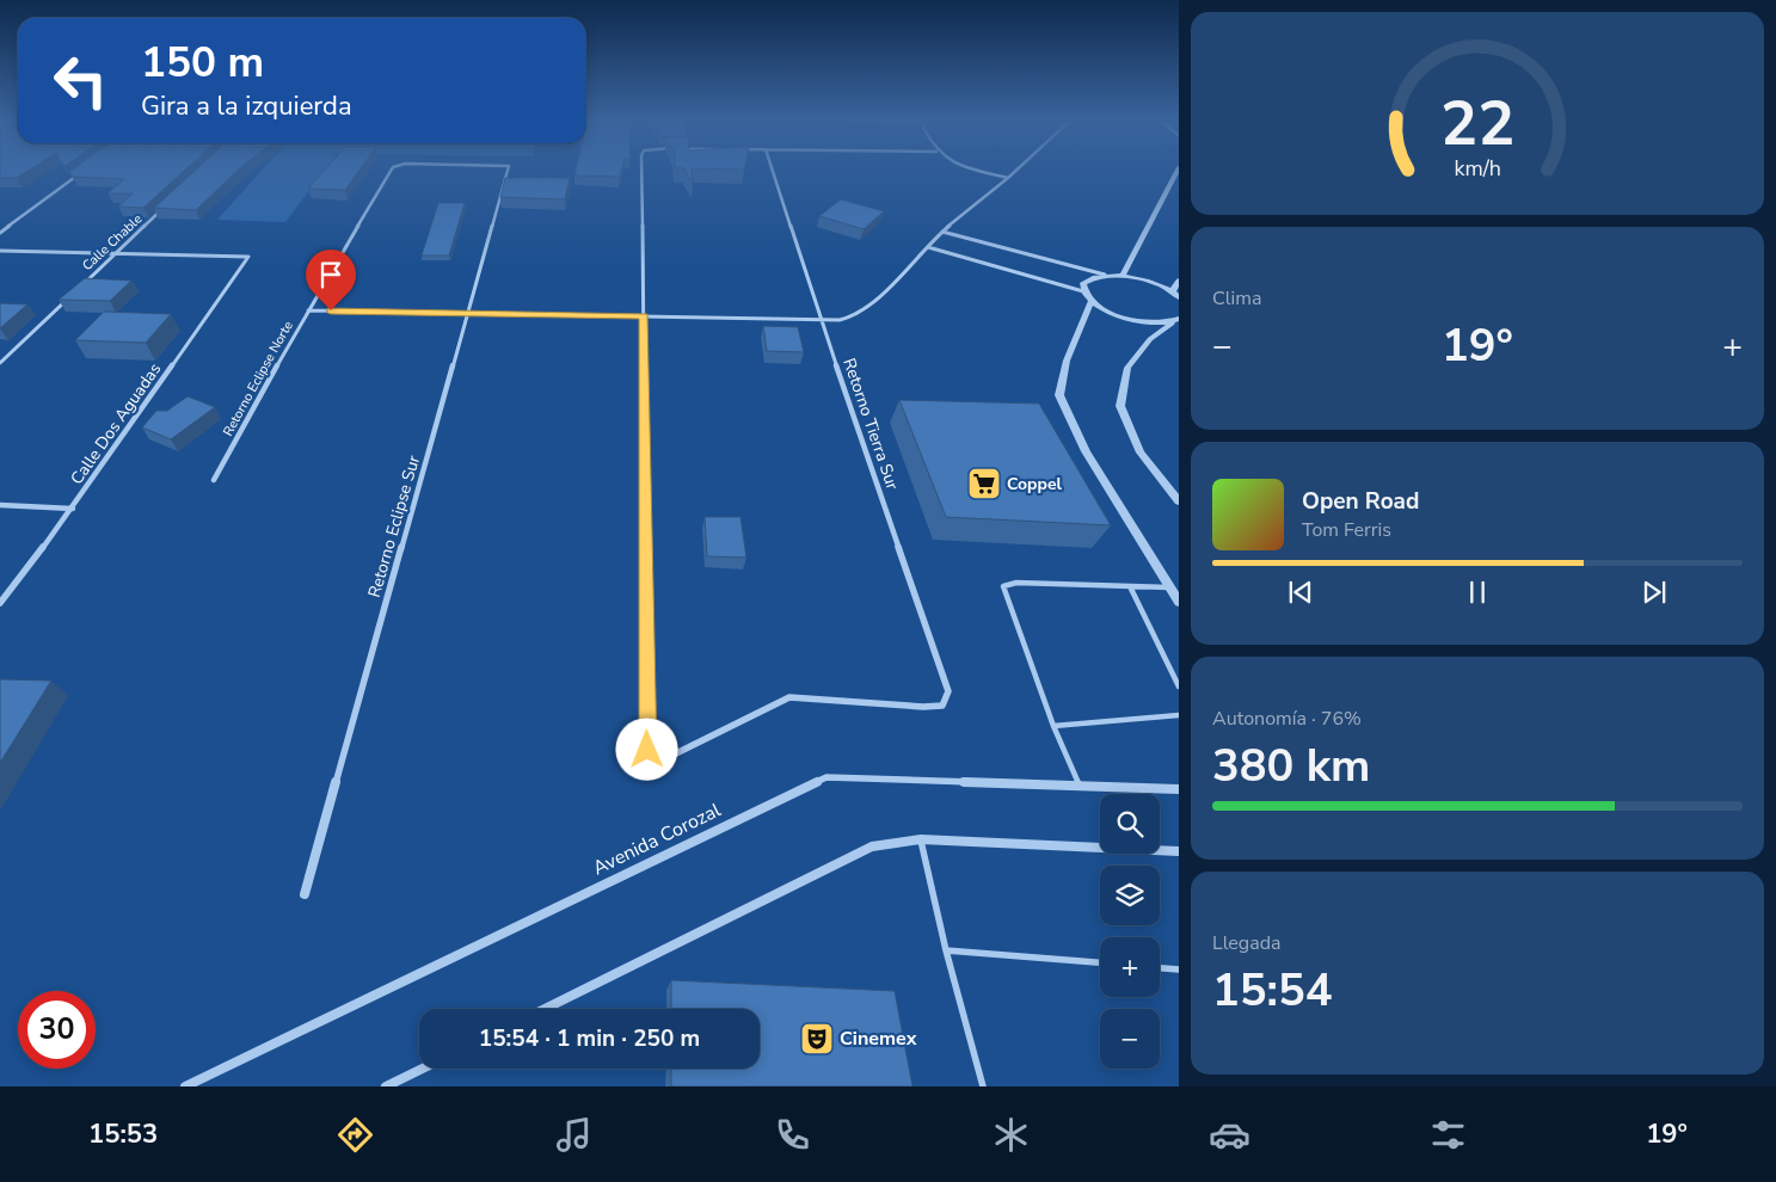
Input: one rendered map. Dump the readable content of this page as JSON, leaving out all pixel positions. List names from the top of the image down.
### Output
{
  "streets": {
    "street": [
      "Calle Chable",
      "Retorno Eclipse Norte",
      "Calle Dos Aguadas",
      "Retorno Tierra Sur",
      "Retorno Eclipse Sur",
      "Avenida Corozal"
    ]
  },
  "crossings": [
    ["Calle Chable", "Calle Dos Aguadas"]
  ],
  "places": {
    "supermarket": ["Coppel"],
    "theatre": ["Cinemex"]
  },
  "page": {
    "turn": ["150 m", "Gira a la izquierda"],
    "tile": [
      "Clima",
      ["Autonomía · 76%", "380 km"],
      ["Llegada", "15:54"]
    ],
    "heat": ["−", "19°", "+"],
    "song": ["Open Road", "Tom Ferris"],
    "map_buttons": ["+", "−"],
    "limit": "30",
    "trip": "15:54 · 1 min · 250 m",
    "tabs": ["15:53", "19°"],
    "gauge": ["22", "km/h"]
  }
}
